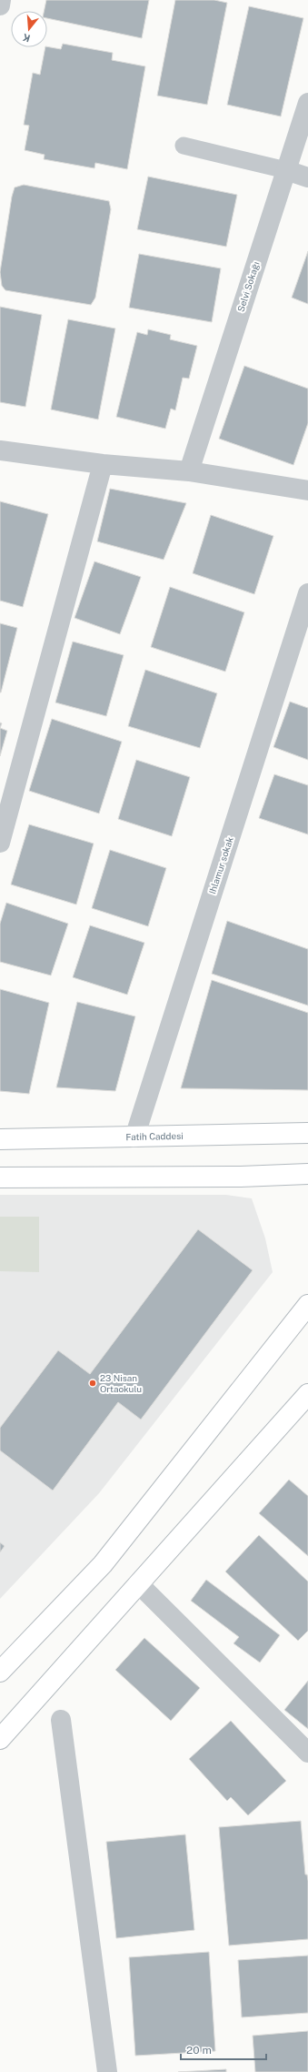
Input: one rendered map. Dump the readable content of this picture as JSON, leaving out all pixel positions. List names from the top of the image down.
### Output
{
  "streets": {
    "main road": ["Fatih Caddesi"],
    "street": ["Selvi Sokağı", "Ihlamur sokak"]
  },
  "crossings": [
    ["Ihlamur sokak", "Fatih Caddesi"]
  ],
  "places": ["23 Nisan Ortaokulu"],
  "scale_bar": "20 m",
  "north": "bottom"
}
